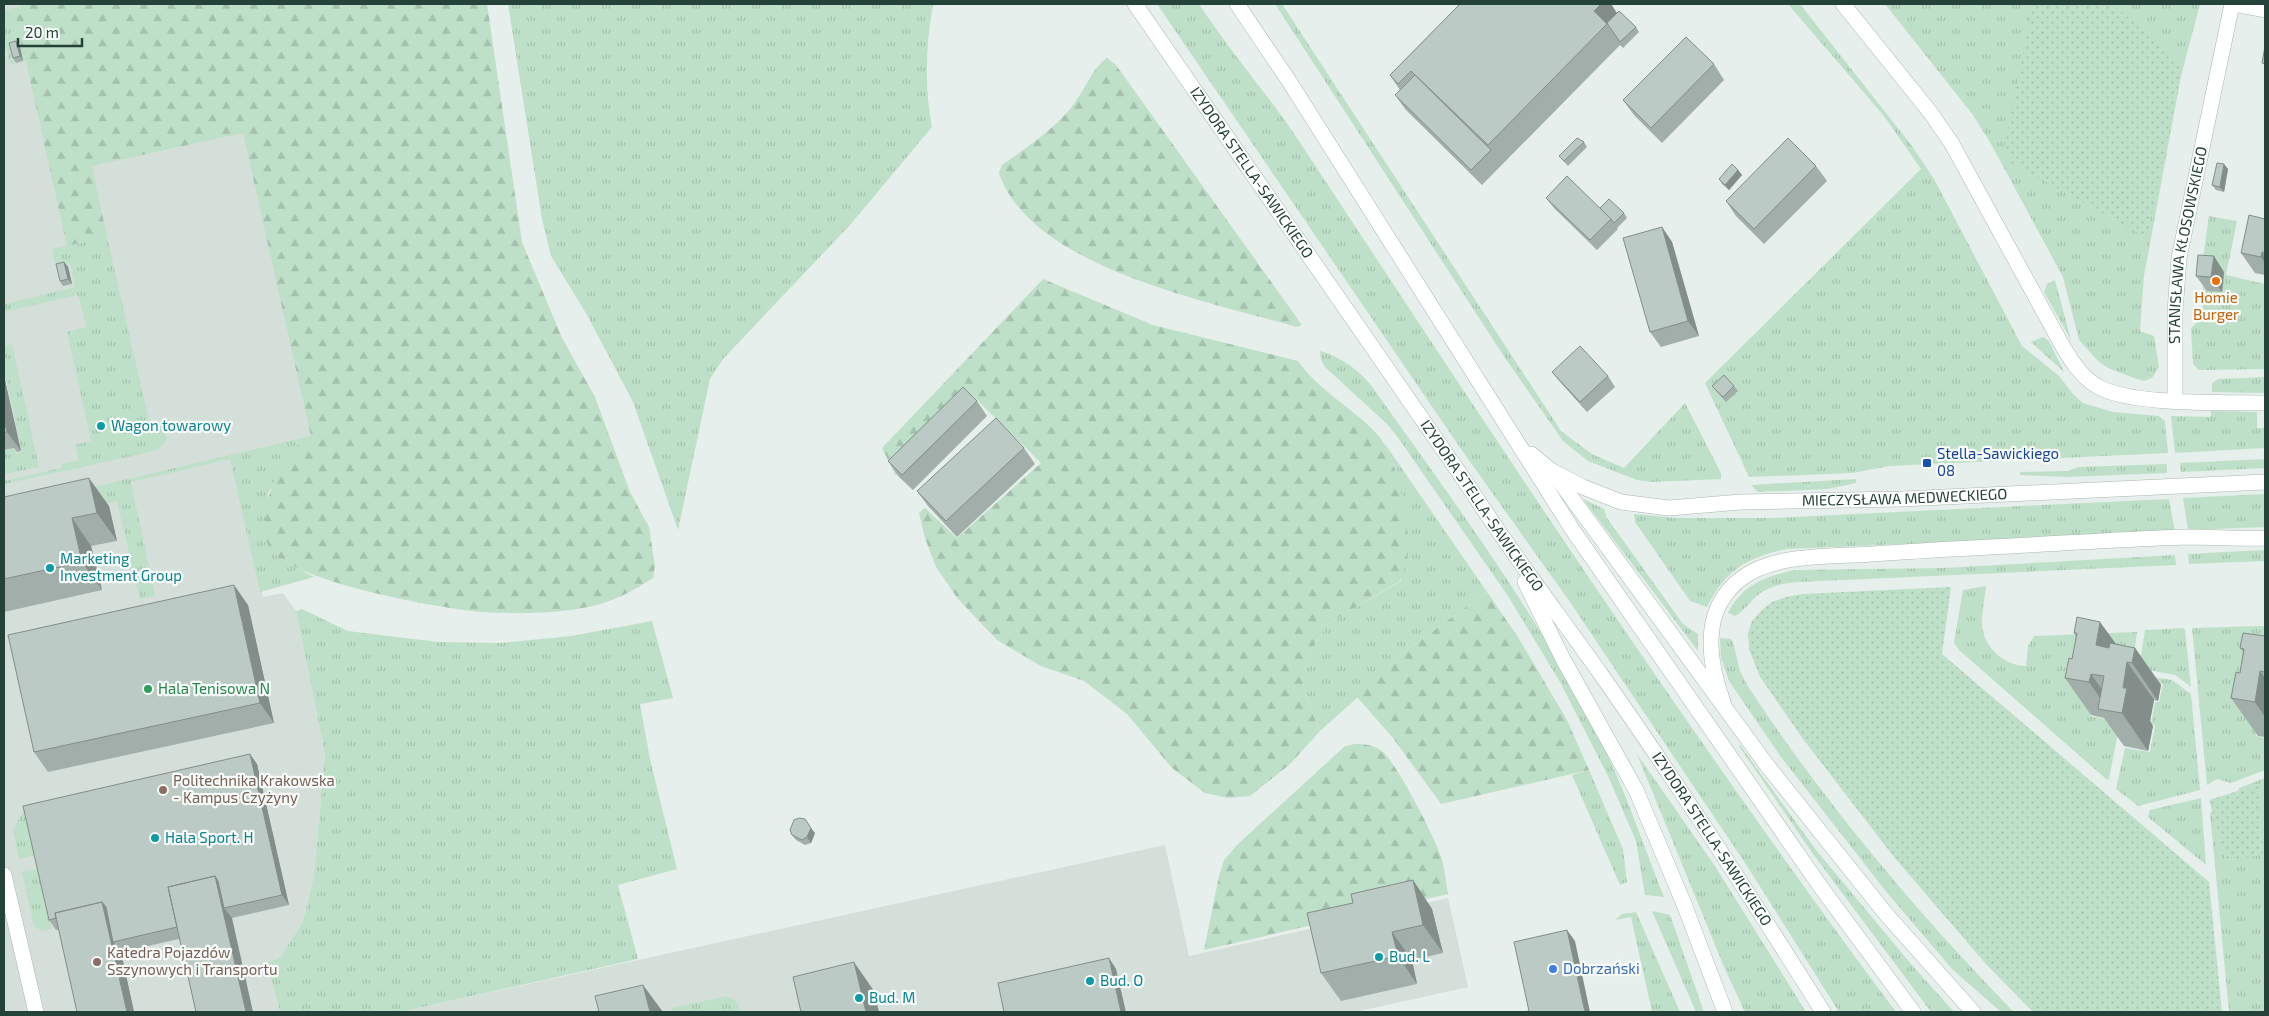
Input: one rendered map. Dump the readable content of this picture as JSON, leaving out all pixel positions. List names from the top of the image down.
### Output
{
  "streets": {
    "main road": ["IZYDORA STELLA-SAWICKIEGO", "STANISŁAWA KŁOSOWSKIEGO", "MIECZYSŁAWA MEDWECKIEGO"]
  },
  "places": {
    "other": [
      "Homie Burger",
      "Wagon towarowy",
      "Marketing Investment Group",
      "Hala Tenisowa N",
      "Politechnika Krakowska - Kampus Czyżyny",
      "Hala Sport. H",
      "Bud. L",
      "Katedra Pojazdów Sszynowych i Transportu",
      "Dobrzański",
      "Bud. O",
      "Bud. M"
    ],
    "transit": ["Stella-Sawickiego 08"]
  },
  "scale_bar": "20 m"
}
